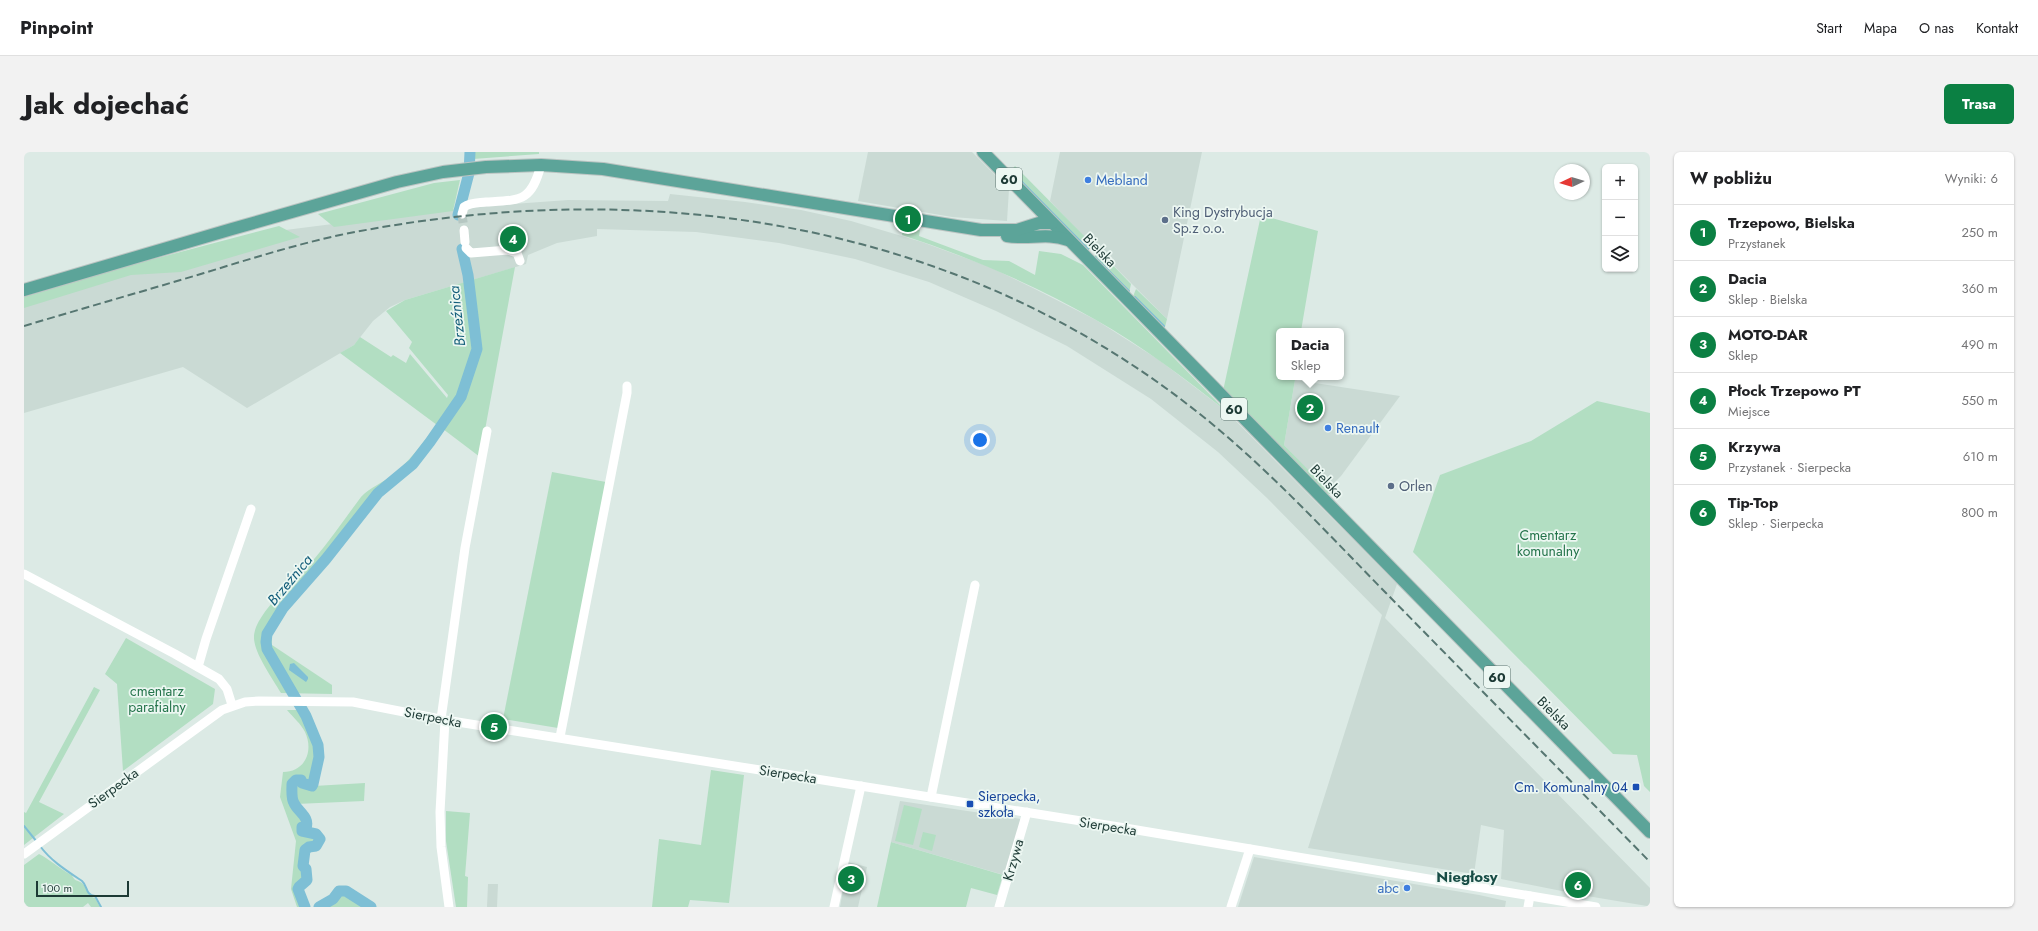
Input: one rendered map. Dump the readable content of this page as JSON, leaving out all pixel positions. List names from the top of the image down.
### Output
{
  "streets": {
    "main road": ["60", "Bielska"],
    "street": ["Sierpecka", "Krzywa"]
  },
  "crossings": [
    ["Sierpecka", "Krzywa"]
  ],
  "districts": ["Niegłosy"],
  "water": ["Brzeźnica"],
  "parks": ["Cmentarz komunalny", "cmentarz parafialny"],
  "places": {
    "other": [
      "Mebland",
      "King Dystrybucja Sp.z o.o.",
      "Renault",
      "Orlen",
      "abc"
    ],
    "transit": ["Cm. Komunalny 04", "Sierpecka, szkoła"]
  },
  "scale_bar": "100 m",
  "north": "left",
  "page": {
    "header": "Pinpoint",
    "nav": [
      "Start",
      "Mapa",
      "O nas",
      "Kontakt"
    ],
    "title": "Jak dojechać",
    "buttons": "Trasa",
    "heading": ["W pobliżu", "Wyniki: 6"],
    "map_buttons": ["+", "−"],
    "pins": [
      "1",
      "4",
      "2",
      "5",
      "3",
      "6"
    ],
    "list": [
      {
        "mark": "1",
        "name": "Trzepowo, Bielska",
        "note": "Przystanek",
        "value": "250 m"
      },
      {
        "mark": "2",
        "name": "Dacia",
        "note": "Sklep · Bielska",
        "value": "360 m"
      },
      {
        "mark": "3",
        "name": "MOTO-DAR",
        "note": "Sklep",
        "value": "490 m"
      },
      {
        "mark": "4",
        "name": "Płock Trzepowo PT",
        "note": "Miejsce",
        "value": "550 m"
      },
      {
        "mark": "5",
        "name": "Krzywa",
        "note": "Przystanek · Sierpecka",
        "value": "610 m"
      },
      {
        "mark": "6",
        "name": "Tip-Top",
        "note": "Sklep · Sierpecka",
        "value": "800 m"
      }
    ],
    "popup": ["Dacia", "Sklep"],
    "scale": "100 m"
  }
}
